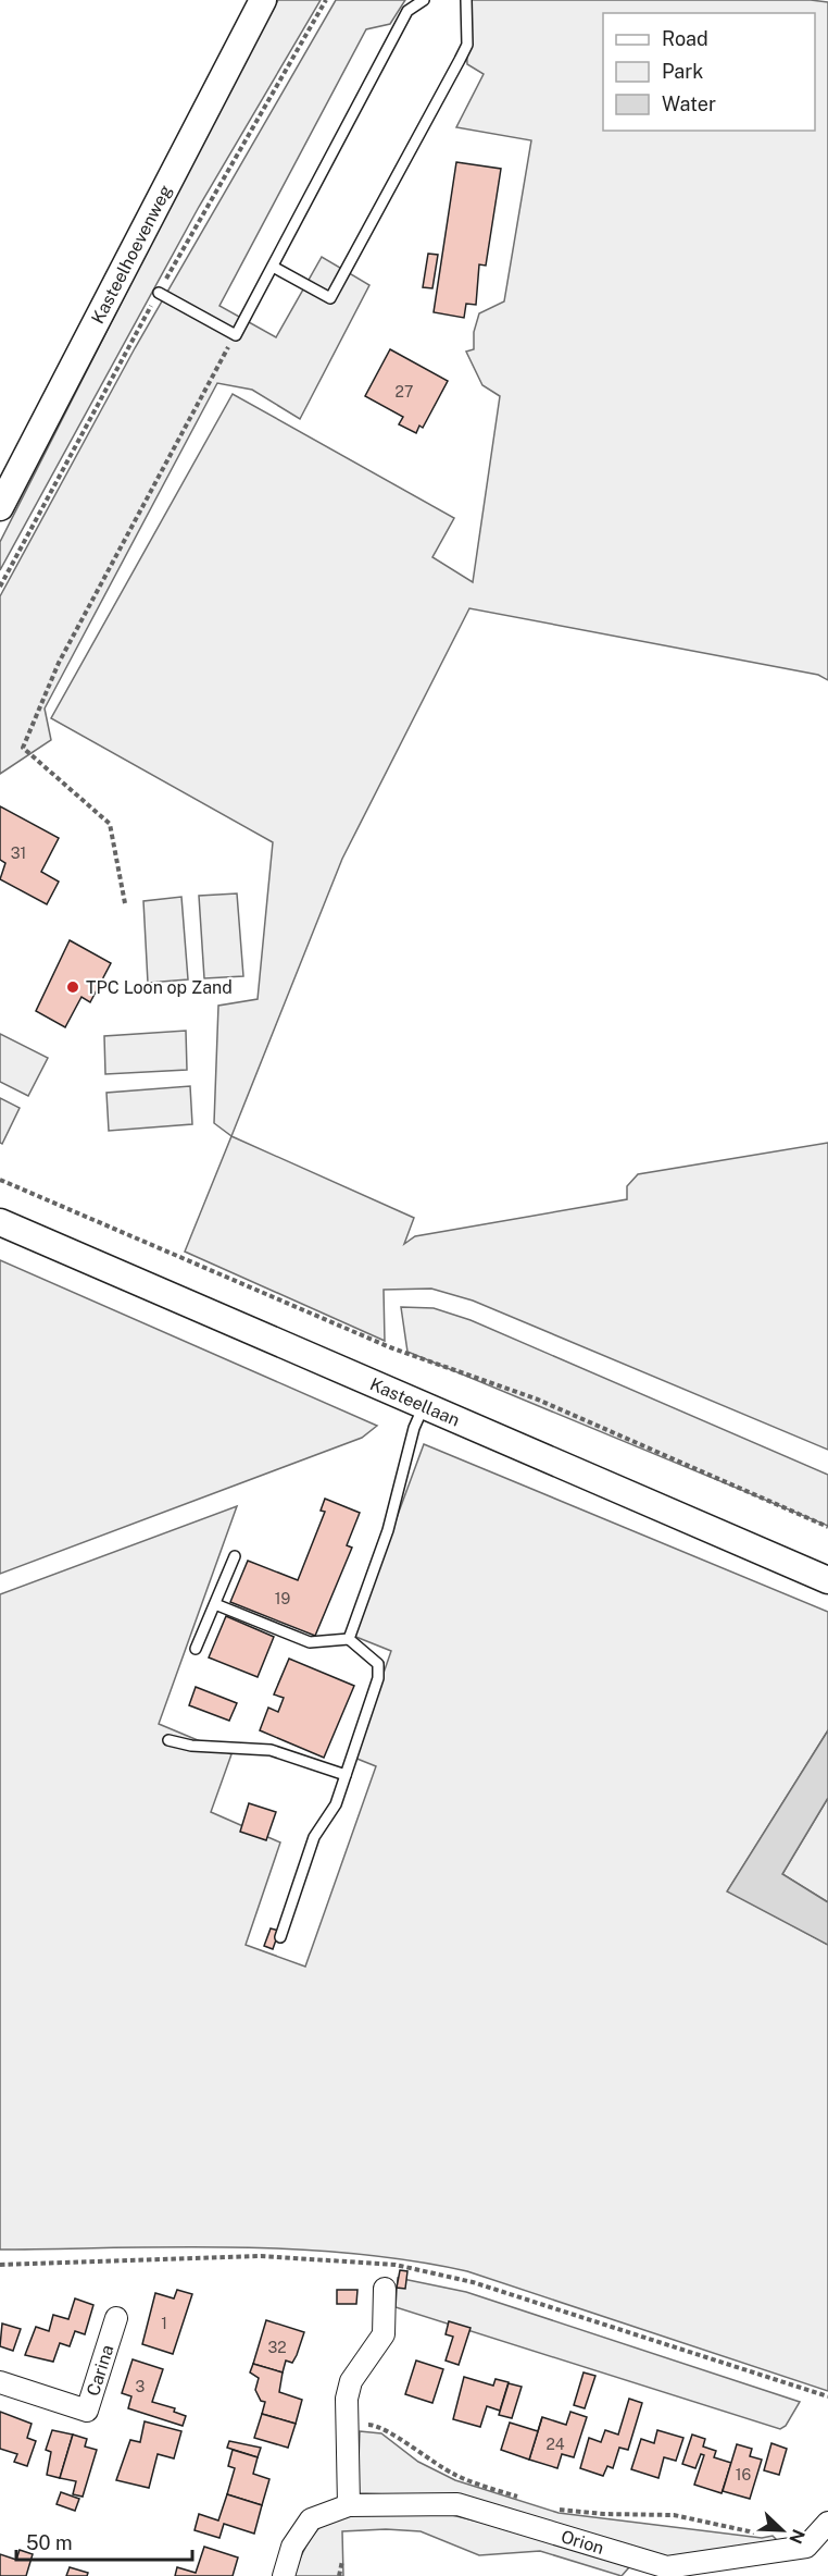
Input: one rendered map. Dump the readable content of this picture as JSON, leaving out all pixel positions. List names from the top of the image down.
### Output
{
  "streets": {
    "street": [
      "Kasteelhoevenweg",
      "Kasteellaan",
      "Carina",
      "Orion"
    ]
  },
  "places": ["TPC Loon op Zand"],
  "house_numbers": [
    "27",
    "31",
    "19",
    "1",
    "32",
    "3",
    "24",
    "16"
  ],
  "legend": ["Road", "Park", "Water"],
  "scale_bar": "50 m",
  "north": "bottom right"
}
